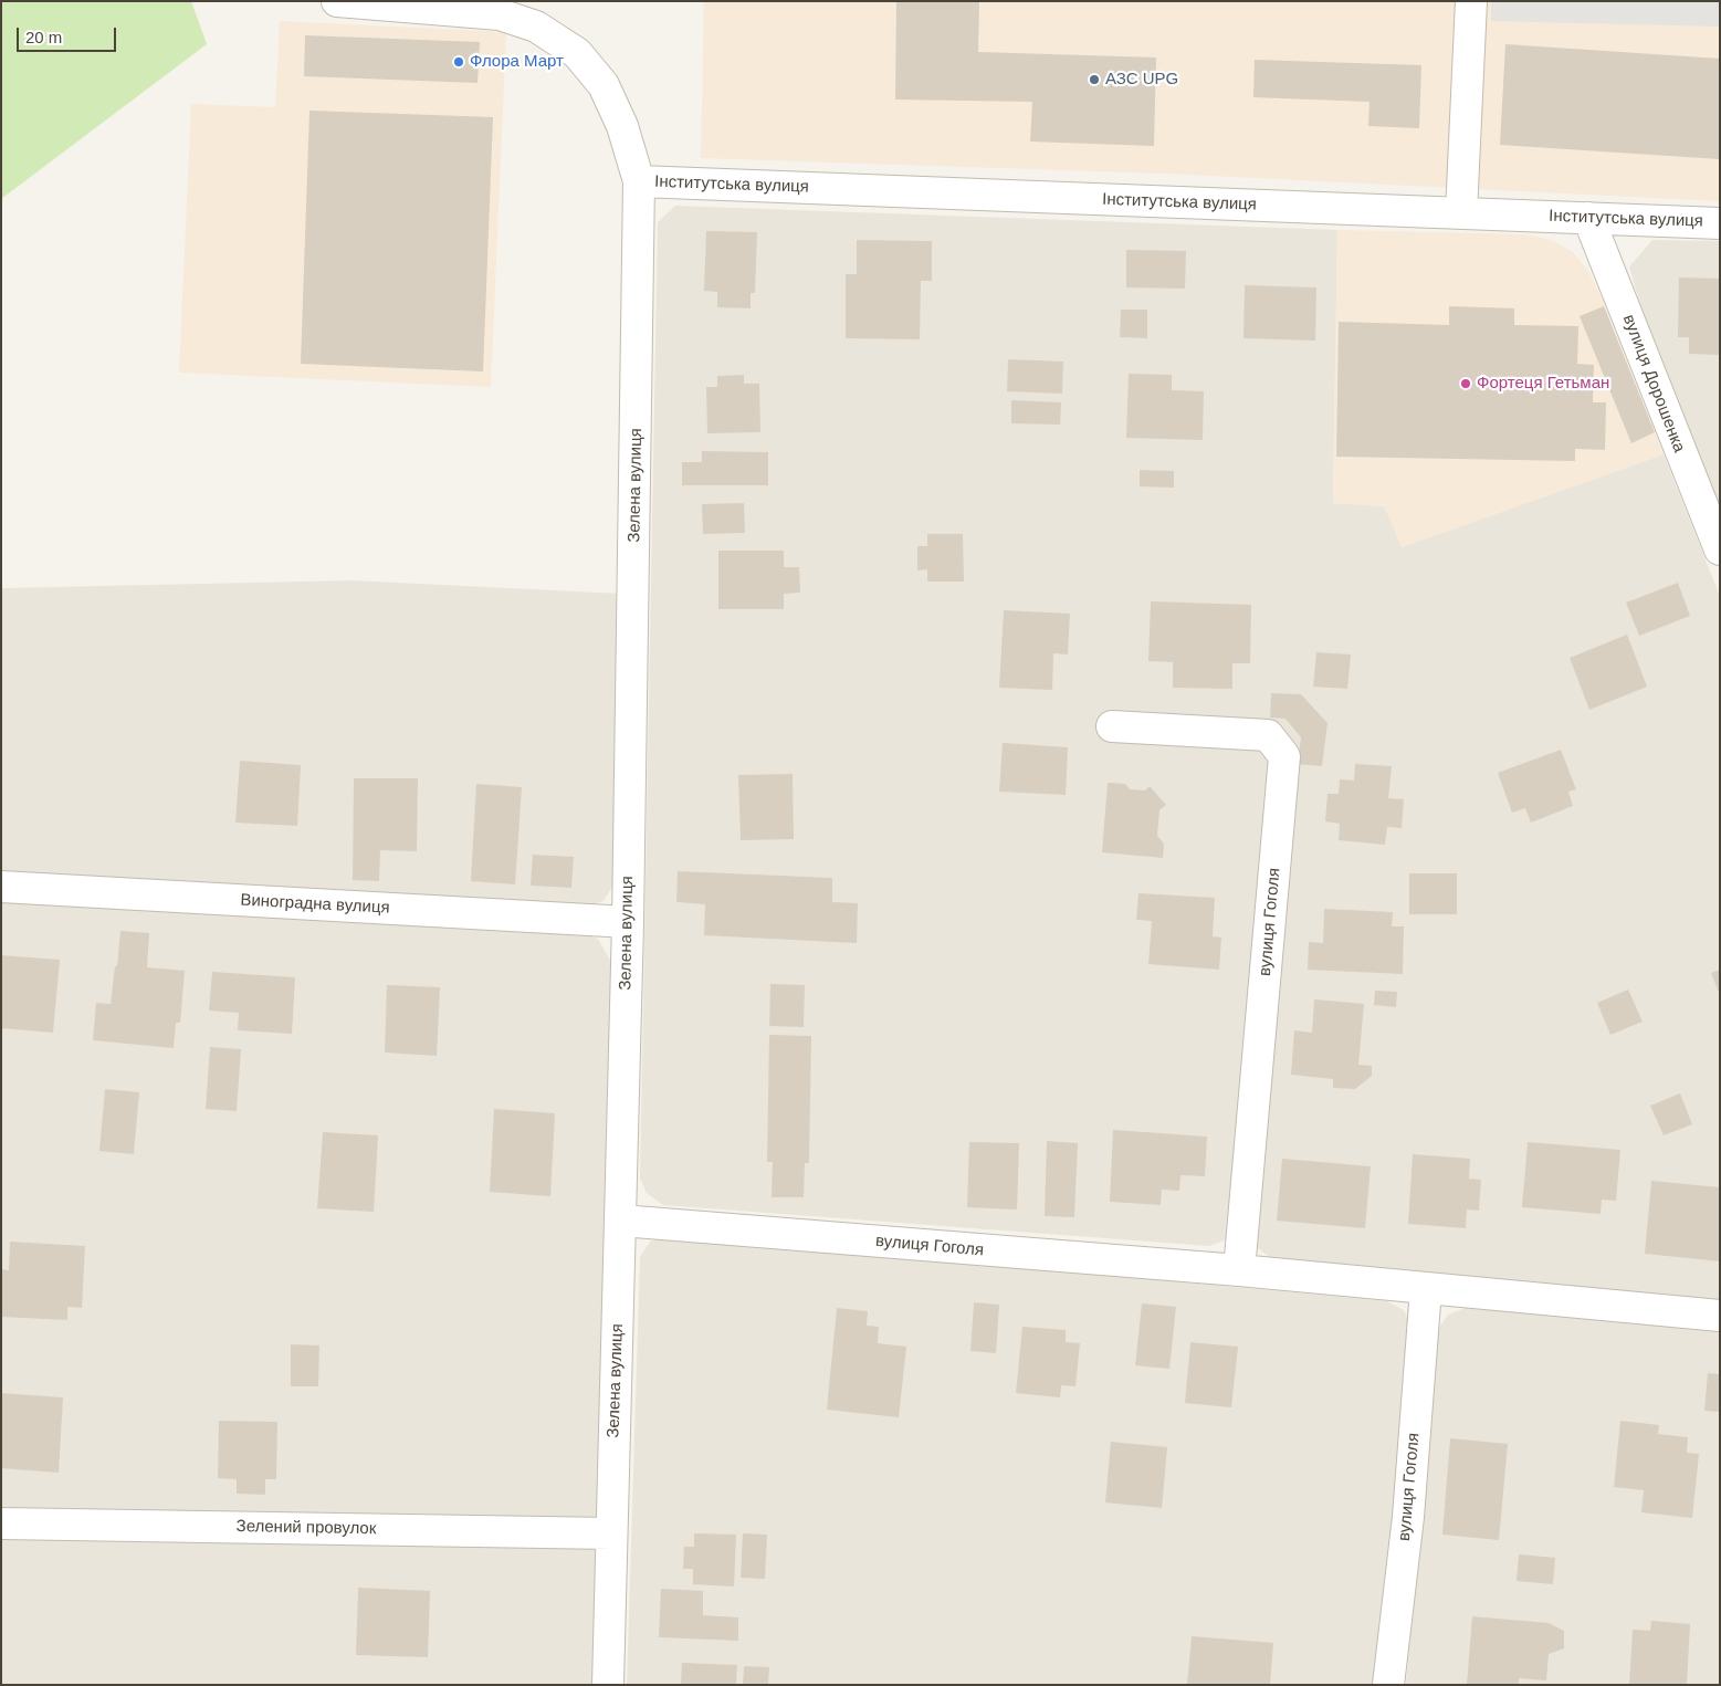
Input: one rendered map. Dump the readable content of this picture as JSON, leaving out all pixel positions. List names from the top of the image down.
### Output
{
  "streets": {
    "street": [
      "Інститутська вулиця",
      "вулиця Дорошенка",
      "Зелена вулиця",
      "Виноградна вулиця",
      "вулиця Гоголя",
      "Зелений провулок"
    ]
  },
  "crossings": [
    ["Інститутська вулиця", "вулиця Дорошенка"],
    ["Інститутська вулиця", "Зелена вулиця"],
    ["Зелена вулиця", "Виноградна вулиця"],
    ["Зелена вулиця", "вулиця Гоголя"],
    ["Зелена вулиця", "Зелений провулок"]
  ],
  "places": ["Флора Март", "АЗС UPG", "Фортеця Гетьман"],
  "scale_bar": "20 m"
}
